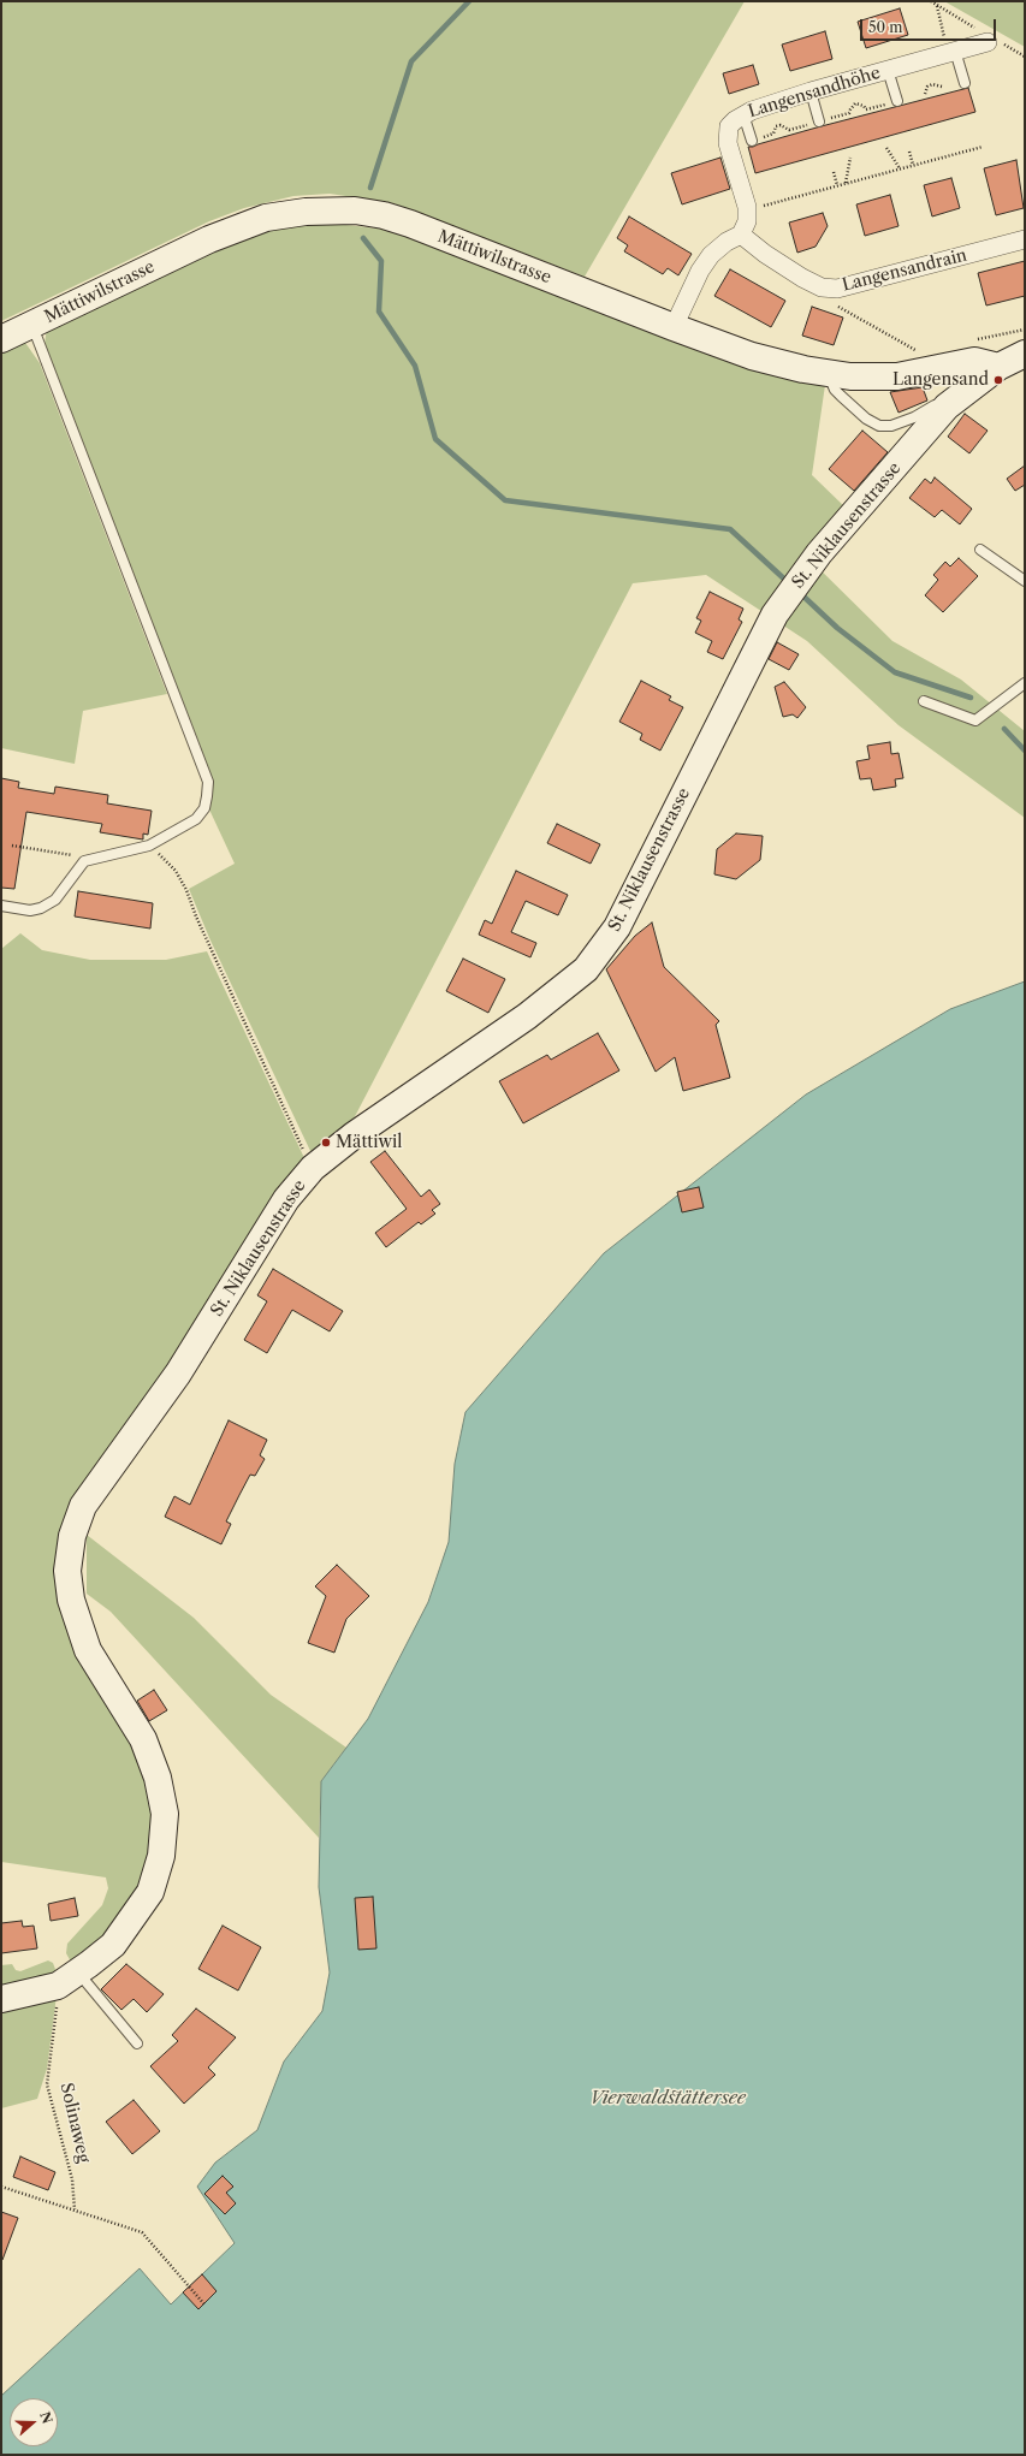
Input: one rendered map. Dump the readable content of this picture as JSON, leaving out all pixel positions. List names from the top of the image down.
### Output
{
  "streets": {
    "street": [
      "Langensandhöhe",
      "Mättiwilstrasse",
      "Langensandrain",
      "St. Niklausenstrasse"
    ],
    "path": ["Solinaweg"]
  },
  "crossings": [
    ["Langensandhöhe", "Langensandrain"],
    ["Mättiwilstrasse", "St. Niklausenstrasse"],
    ["St. Niklausenstrasse", "Solinaweg"]
  ],
  "water": ["Vierwaldstättersee"],
  "places": ["Langensand", "Mättiwil"],
  "scale_bar": "50 m",
  "north": "right"
}
